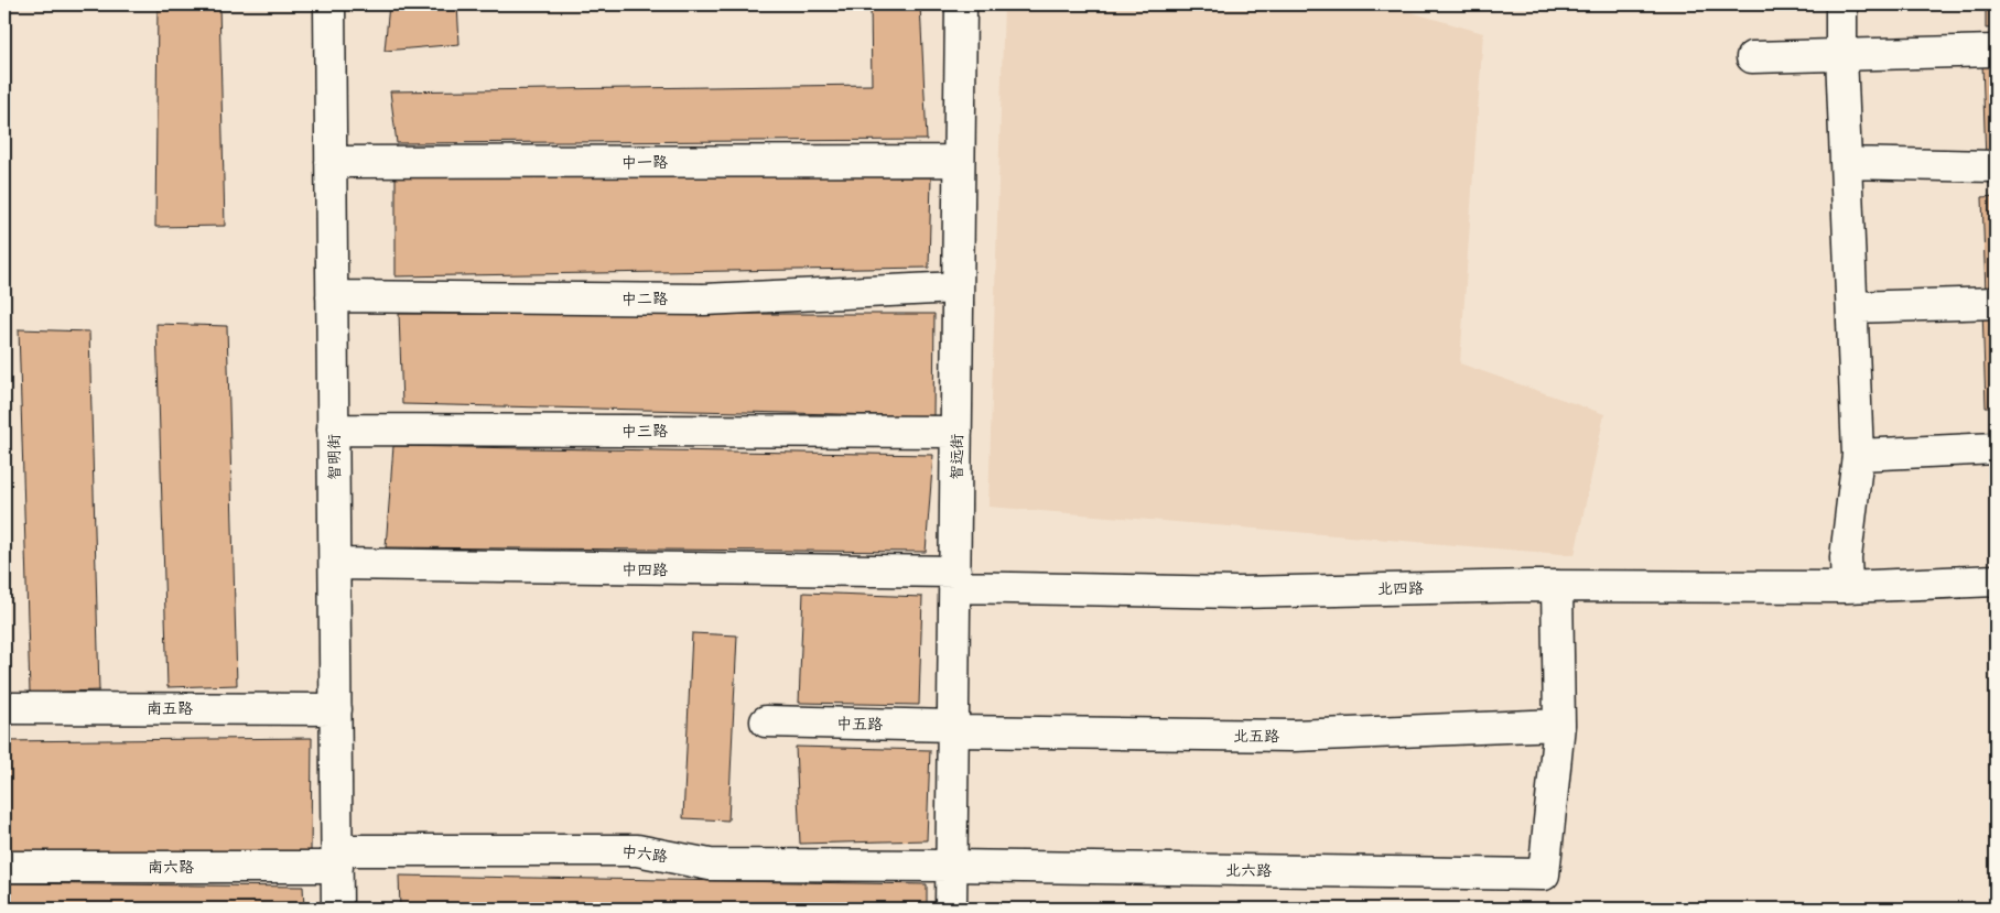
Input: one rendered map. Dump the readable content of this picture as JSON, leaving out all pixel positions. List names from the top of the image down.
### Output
{
  "streets": {
    "street": [
      "中一路",
      "中二路",
      "中三路",
      "智明街",
      "智远街",
      "中四路",
      "北四路",
      "南五路",
      "中五路",
      "北五路",
      "中六路",
      "南六路",
      "北六路"
    ]
  },
  "crossings": [
    ["中一路", "智明街"],
    ["中一路", "智远街"],
    ["中二路", "智明街"],
    ["中二路", "智远街"],
    ["中三路", "智明街"],
    ["中三路", "智远街"],
    ["智明街", "中四路"],
    ["智明街", "南五路"],
    ["智明街", "中六路"],
    ["智明街", "南六路"],
    ["智远街", "中四路"],
    ["智远街", "北四路"],
    ["智远街", "中五路"],
    ["智远街", "北五路"],
    ["智远街", "中六路"],
    ["智远街", "北六路"],
    ["中四路", "北四路"],
    ["中五路", "北五路"],
    ["北五路", "北六路"],
    ["中六路", "南六路"],
    ["中六路", "北六路"]
  ]
}
